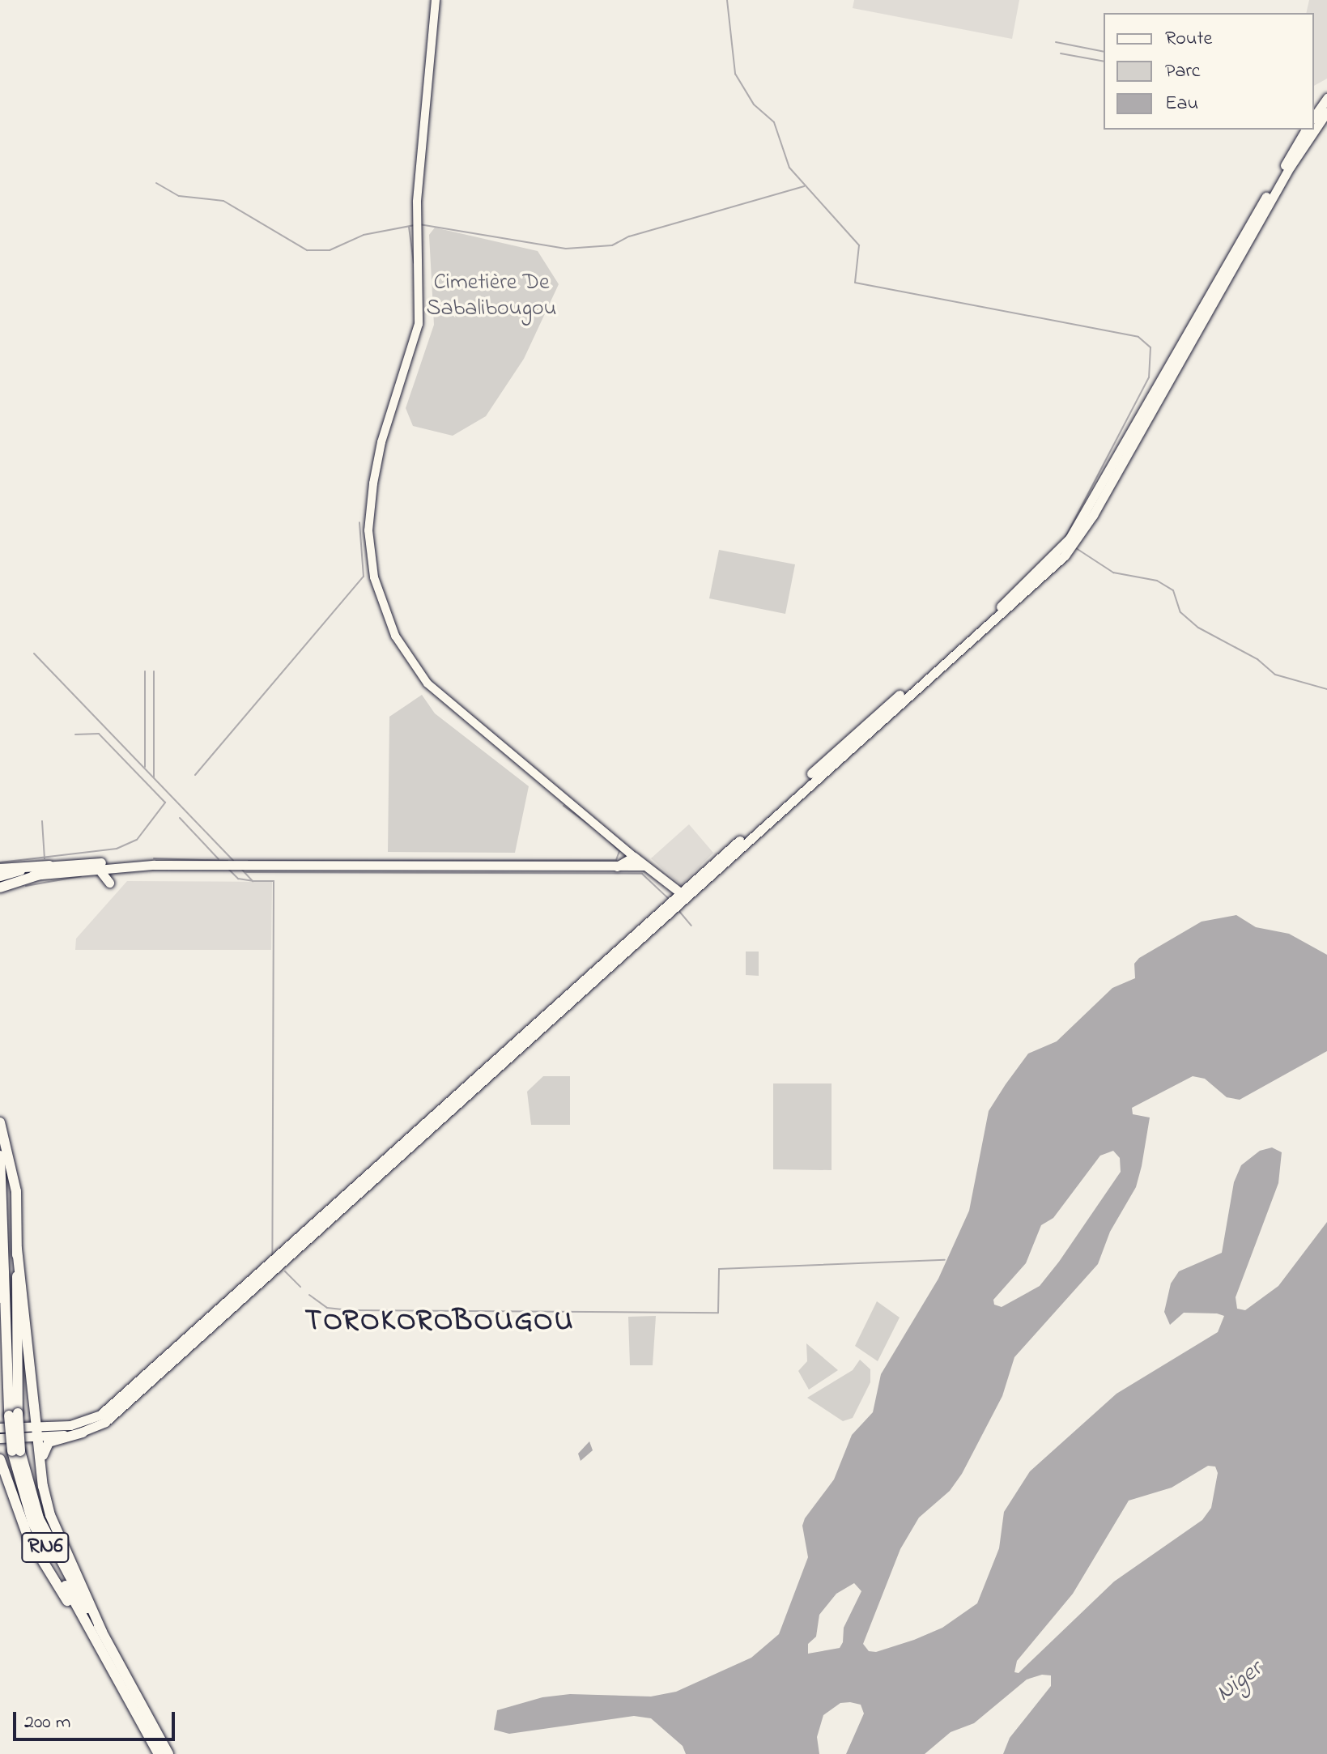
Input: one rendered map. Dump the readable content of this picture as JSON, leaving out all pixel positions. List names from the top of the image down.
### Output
{
  "streets": {
    "highway": ["RN6"]
  },
  "districts": ["TOROKOROBOUGOU"],
  "water": ["Niger"],
  "parks": ["Cimetière De Sabalibougou"],
  "legend": ["Route", "Parc", "Eau"],
  "scale_bar": "200 m"
}
